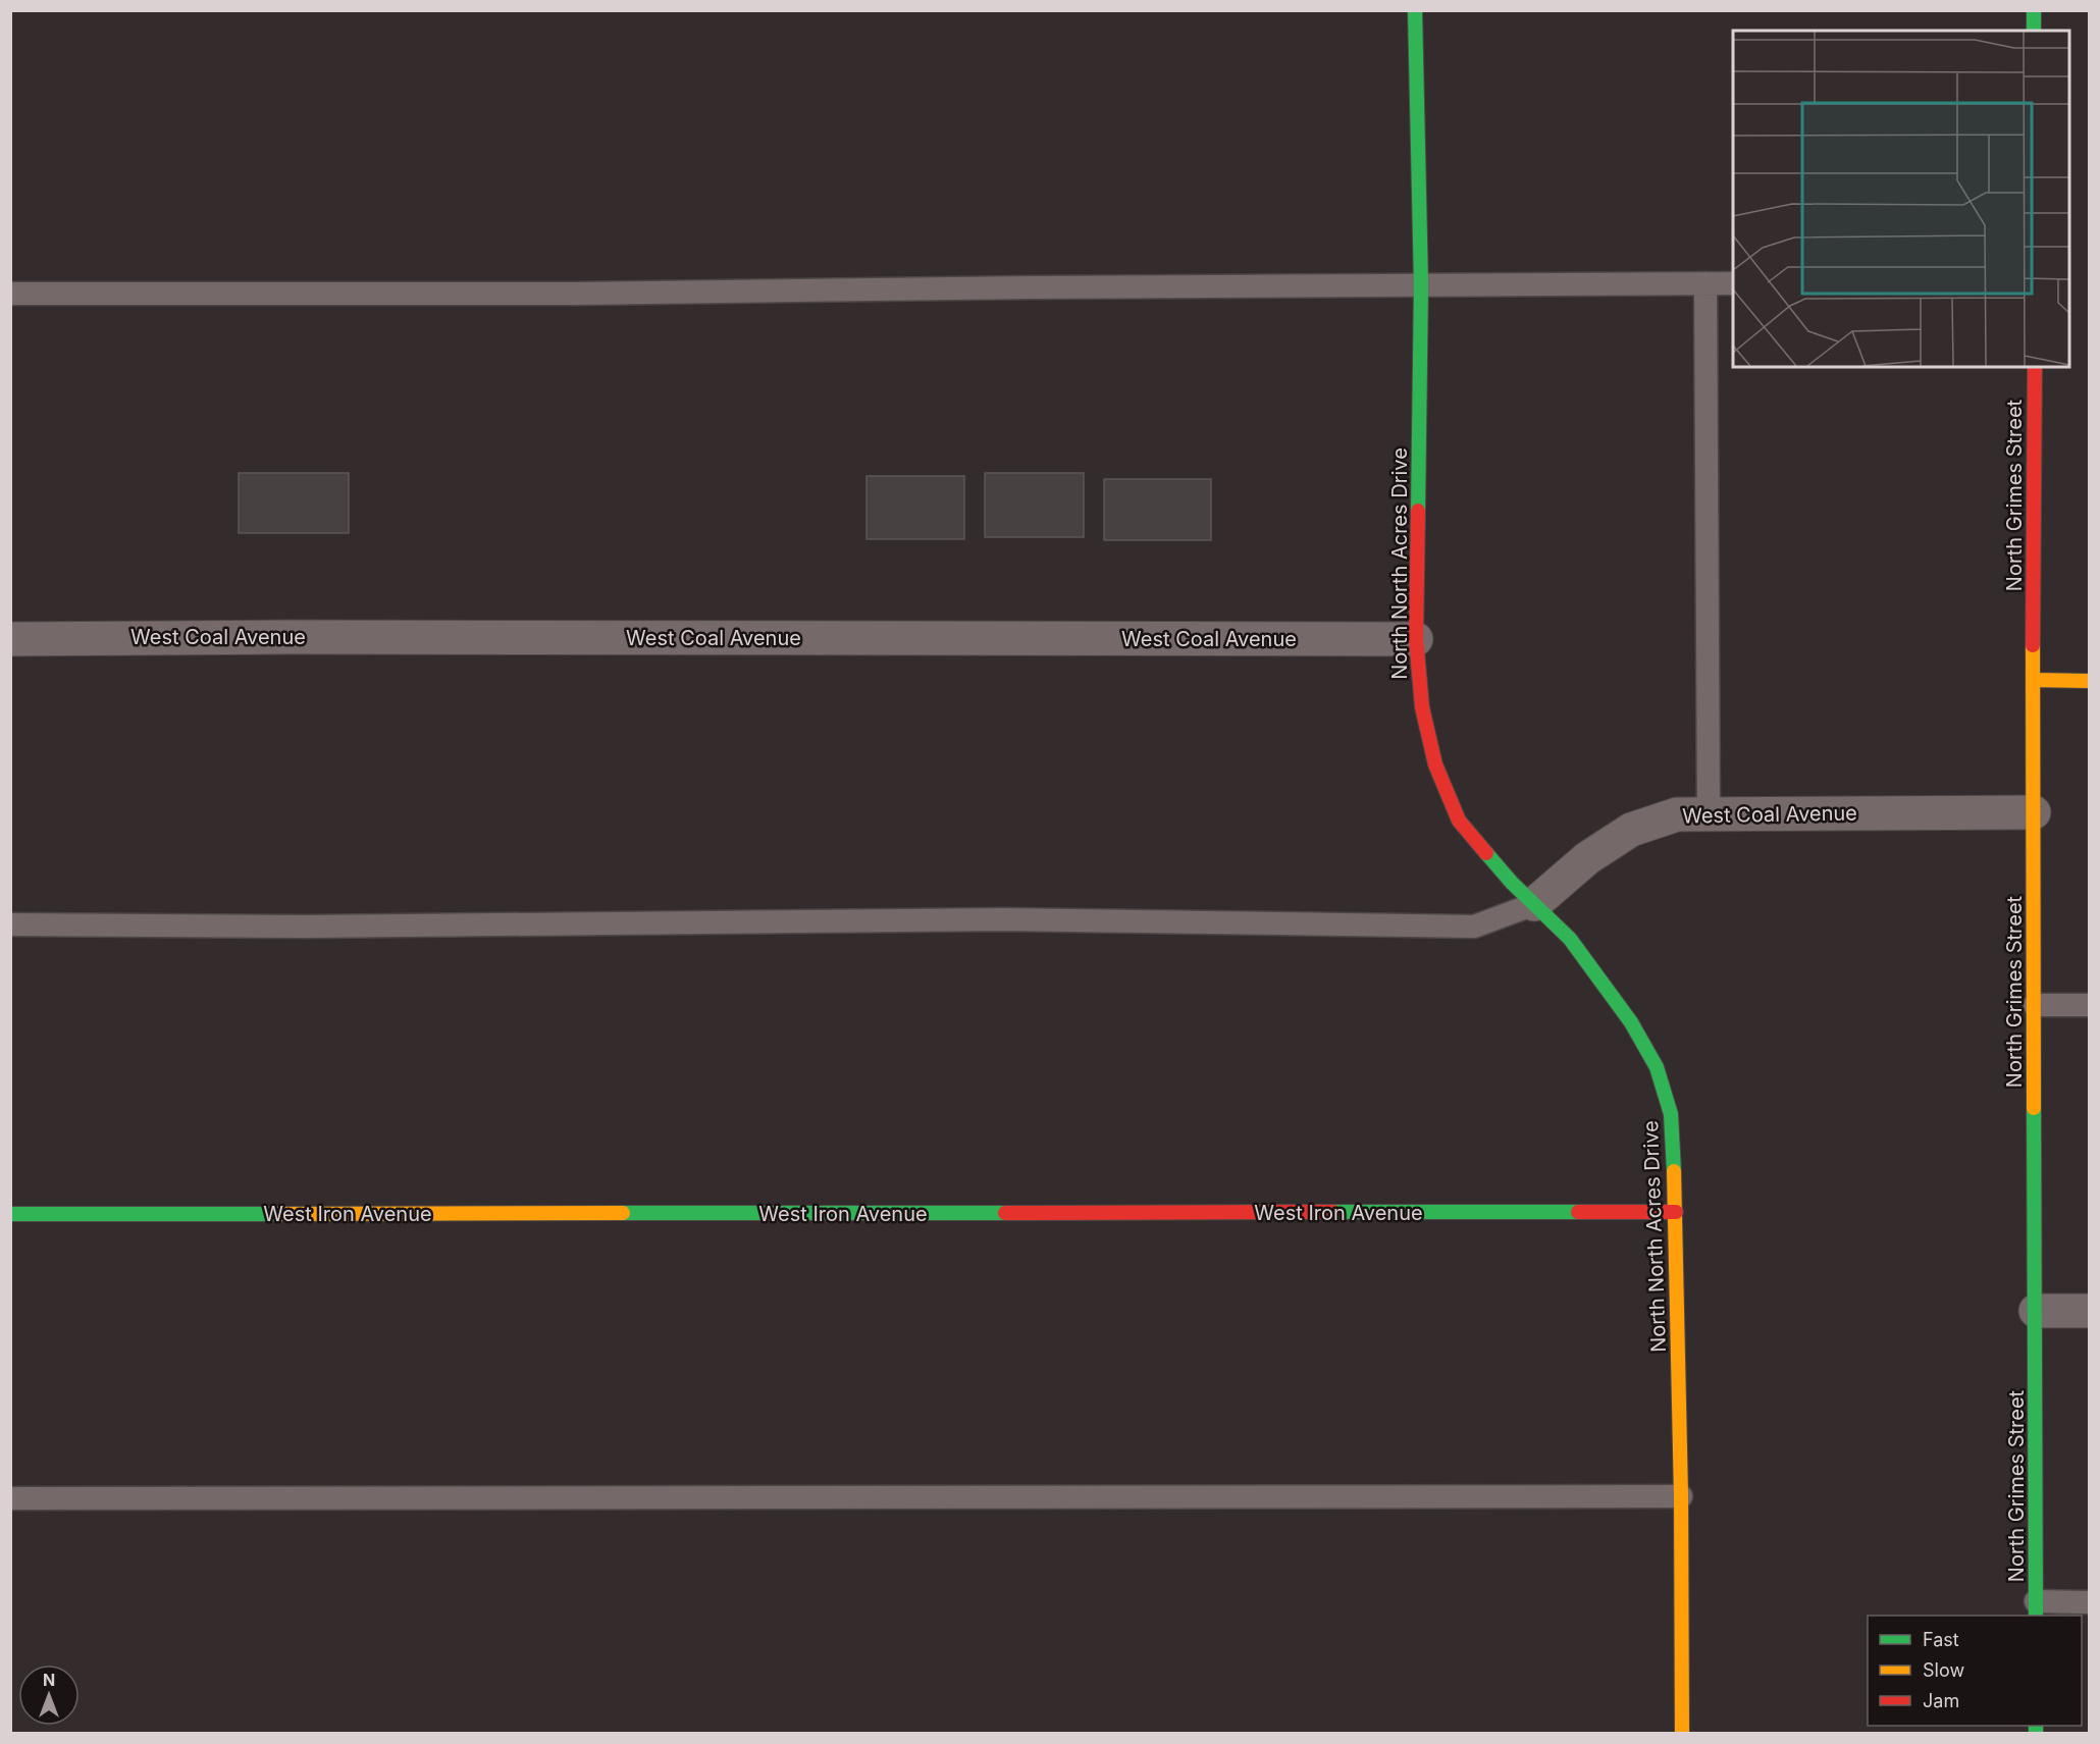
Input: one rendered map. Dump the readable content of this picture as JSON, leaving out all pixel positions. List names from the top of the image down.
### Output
{
  "streets": {
    "street": [
      "North Grimes Street",
      "North North Acres Drive",
      "West Coal Avenue",
      "West Iron Avenue"
    ]
  },
  "crossings": [
    ["North Grimes Street", "West Coal Avenue"],
    ["North North Acres Drive", "West Coal Avenue"],
    ["North North Acres Drive", "West Iron Avenue"]
  ],
  "legend": ["Fast", "Slow", "Jam"],
  "north": "top"
}
